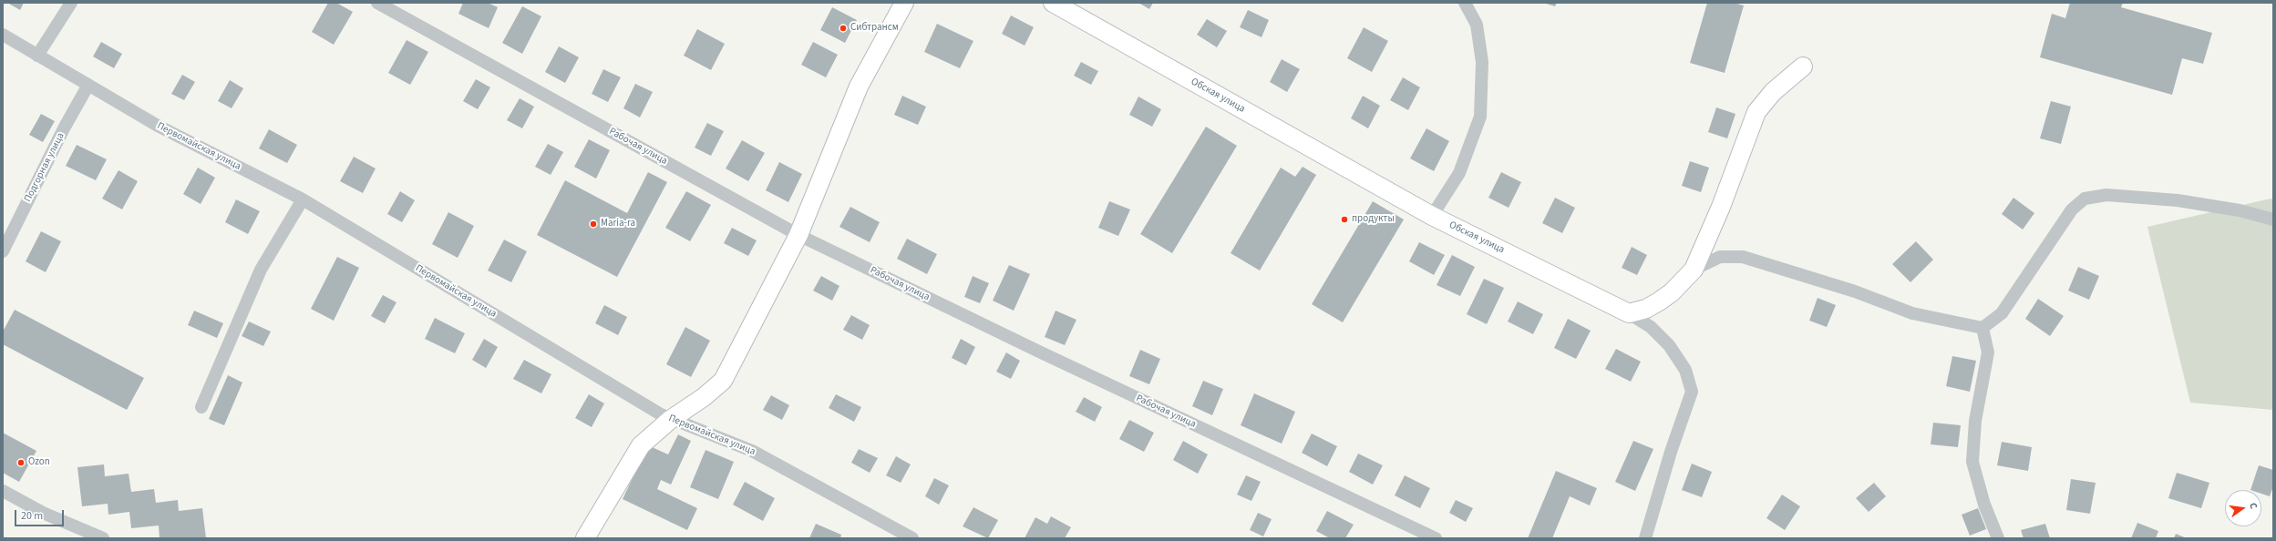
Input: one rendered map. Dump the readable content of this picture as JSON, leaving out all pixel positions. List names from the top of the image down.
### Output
{
  "streets": {
    "street": [
      "Обская улица",
      "Первомайская улица",
      "Рабочая улица",
      "Подгорная улица"
    ]
  },
  "crossings": [
    ["Первомайская улица", "Подгорная улица"]
  ],
  "places": [
    "Сибтрансм",
    "продукты",
    "Maria-ra",
    "Ozon"
  ],
  "scale_bar": "20 m",
  "north": "right"
}
